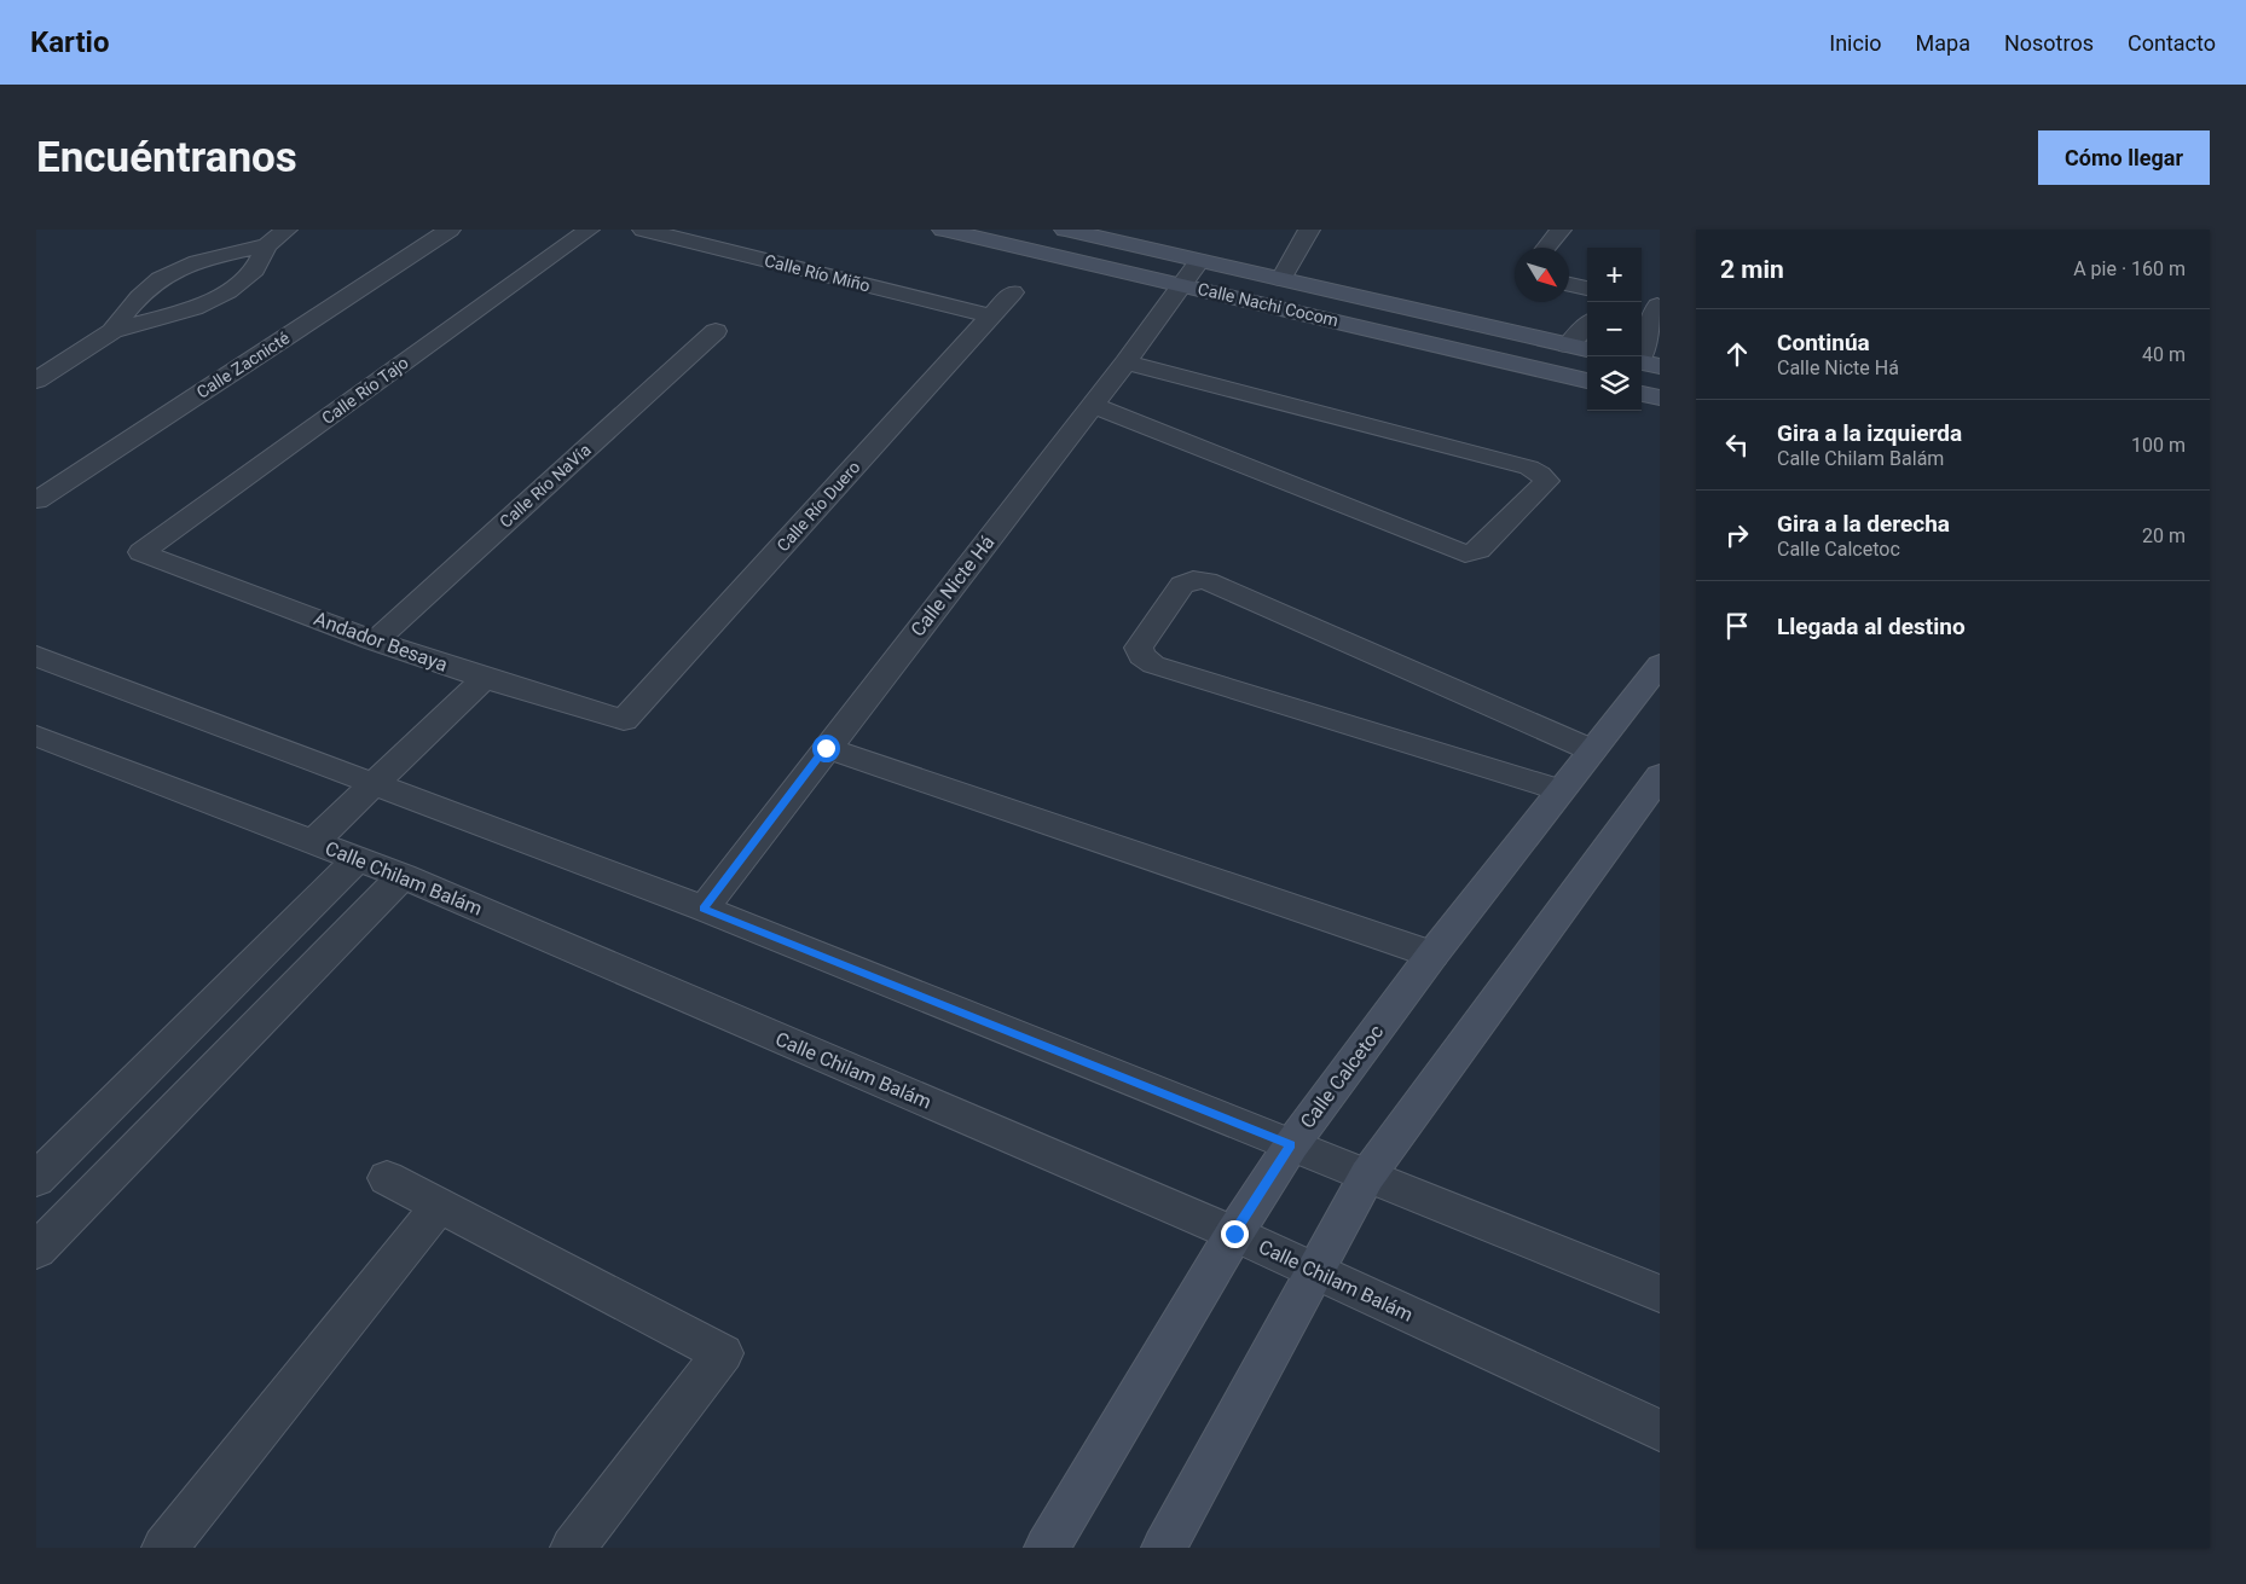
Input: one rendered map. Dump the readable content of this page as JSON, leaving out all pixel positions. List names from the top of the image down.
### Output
{
  "streets": {
    "street": [
      "Calle Río Miño",
      "Calle Nachi Cocom",
      "Calle Zacnicté",
      "Calle Río Tajo",
      "Calle Río NaVía",
      "Calle Río Duero",
      "Calle Nicte Há",
      "Andador Besaya",
      "Calle Chilam Balám",
      "Calle Calcetoc"
    ]
  },
  "crossings": [
    ["Calle Río Miño", "Calle Río Duero"],
    ["Calle Nachi Cocom", "Calle Nicte Há"],
    ["Calle Río Tajo", "Andador Besaya"],
    ["Calle Río NaVía", "Andador Besaya"],
    ["Calle Río Duero", "Andador Besaya"],
    ["Calle Chilam Balám", "Calle Calcetoc"]
  ],
  "north": "bottom right",
  "page": {
    "header": "Kartio",
    "nav": [
      "Inicio",
      "Mapa",
      "Nosotros",
      "Contacto"
    ],
    "buttons": "Cómo llegar",
    "title": "Encuéntranos",
    "heading": ["2 min", "A pie · 160 m"],
    "map_buttons": ["+", "−"],
    "list": [
      ["Continúa", "Calle Nicte Há", "40 m"],
      ["Gira a la izquierda", "Calle Chilam Balám", "100 m"],
      ["Gira a la derecha", "Calle Calcetoc", "20 m"],
      "Llegada al destino"
    ]
  }
}
